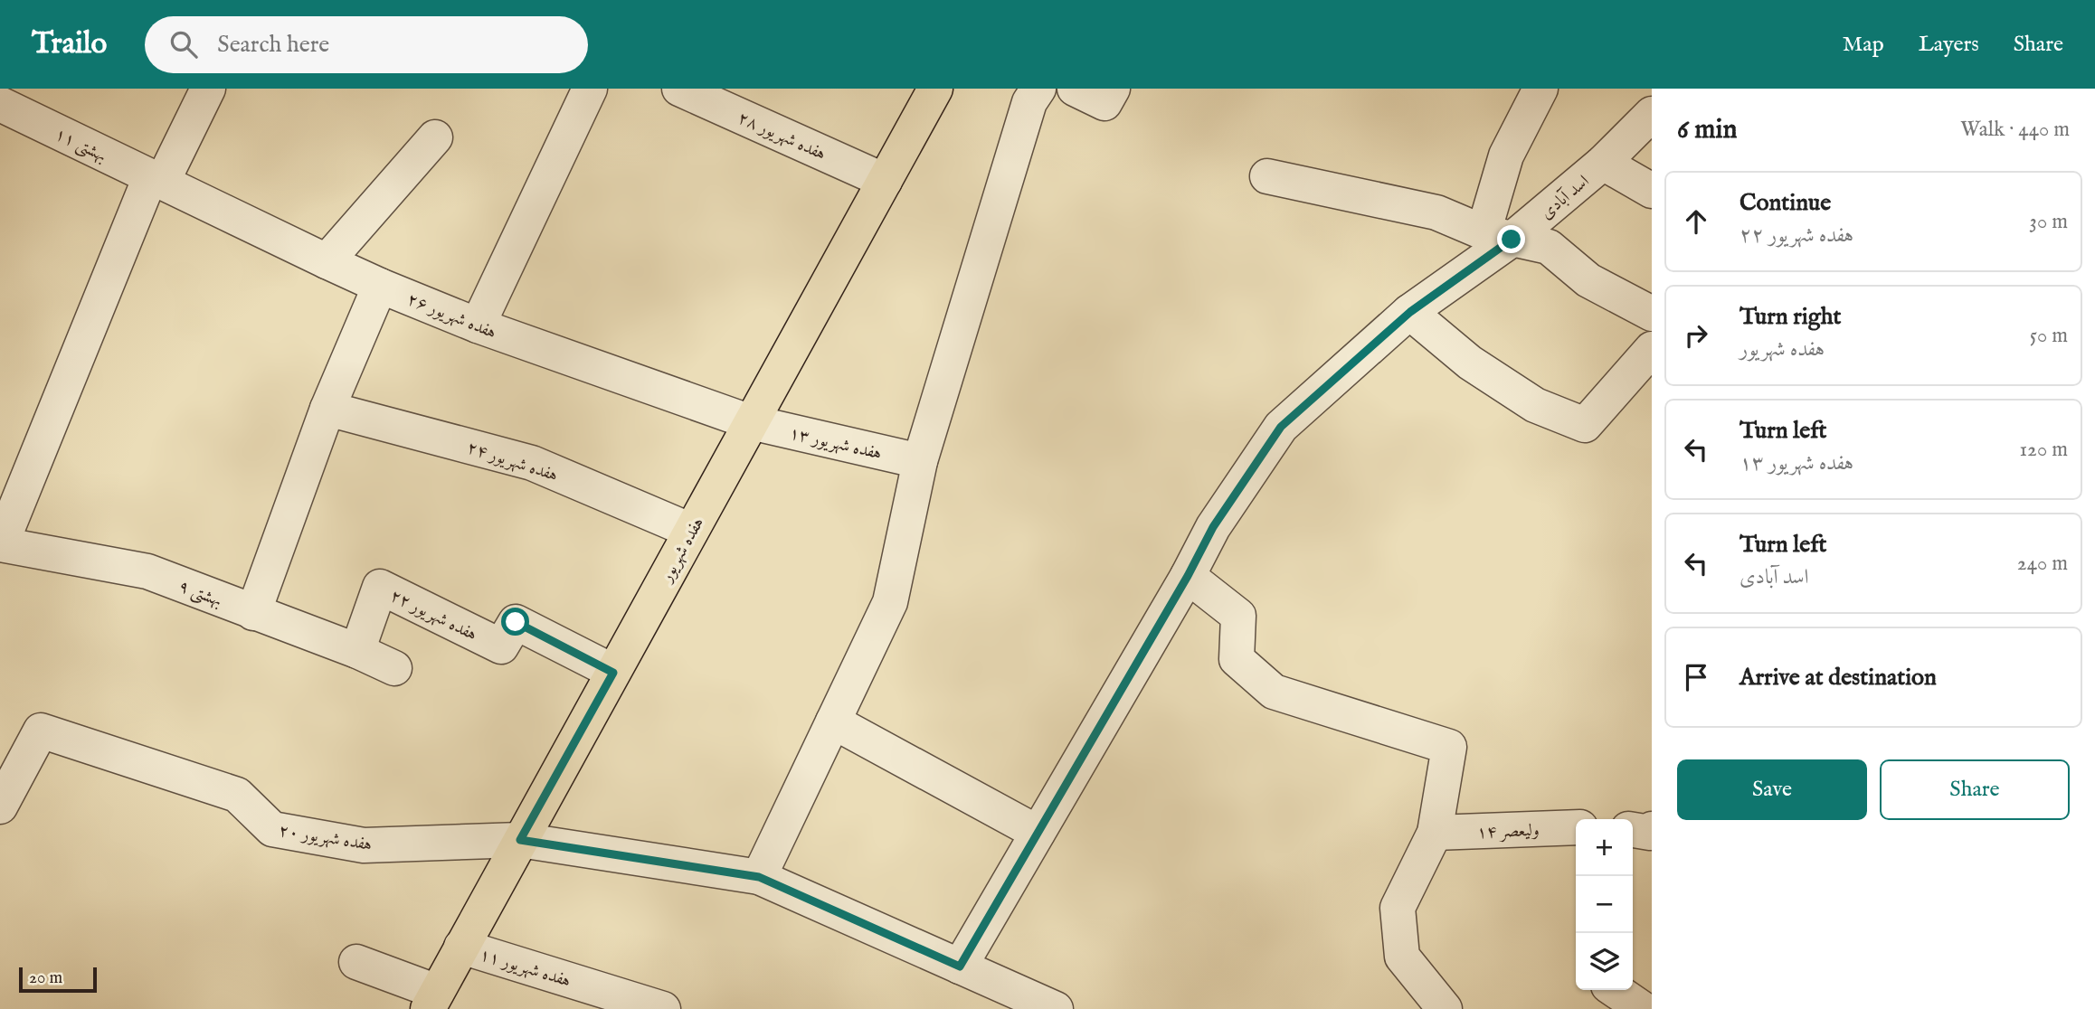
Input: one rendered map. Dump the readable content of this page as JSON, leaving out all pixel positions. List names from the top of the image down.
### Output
{
  "streets": {
    "main road": ["هفده شهریور"],
    "street": [
      "هفده شهریور ۲۸",
      "بهشتی ۱۱",
      "اسد آبادی",
      "هفده شهریور ۲۶",
      "هفده شهریور ۱۳",
      "هفده شهریور ۲۴",
      "بهشتی ۹",
      "هفده شهریور ۲۲",
      "ولیعصر ۱۴",
      "هفده شهریور ۲۰",
      "هفده شهریور ۱۱"
    ]
  },
  "crossings": [
    ["هفده شهریور ۲۸", "هفده شهریور"],
    ["بهشتی ۱۱", "هفده شهریور ۲۶"],
    ["هفده شهریور ۲۶", "هفده شهریور ۱۳"],
    ["هفده شهریور ۲۶", "هفده شهریور"],
    ["هفده شهریور ۱۳", "هفده شهریور"],
    ["هفده شهریور ۲۴", "هفده شهریور"],
    ["هفده شهریور", "هفده شهریور ۲۲"],
    ["هفده شهریور", "هفده شهریور ۲۰"],
    ["هفده شهریور", "هفده شهریور ۱۱"],
    ["بهشتی ۹", "هفده شهریور ۲۲"]
  ],
  "scale_bar": "20 m",
  "page": {
    "header": "Trailo",
    "search": "Search here",
    "nav": ["Map", "Layers", "Share"],
    "heading": ["6 min", "Walk · 440 m"],
    "list": [
      ["Continue", "هفده شهریور ۲۲", "30 m"],
      ["Turn right", "هفده شهریور", "50 m"],
      ["Turn left", "هفده شهریور ۱۳", "120 m"],
      ["Turn left", "اسد آبادی", "240 m"],
      "Arrive at destination"
    ],
    "buttons": ["Save", "Share"],
    "map_buttons": ["+", "−"],
    "scale": "20 m"
  }
}
